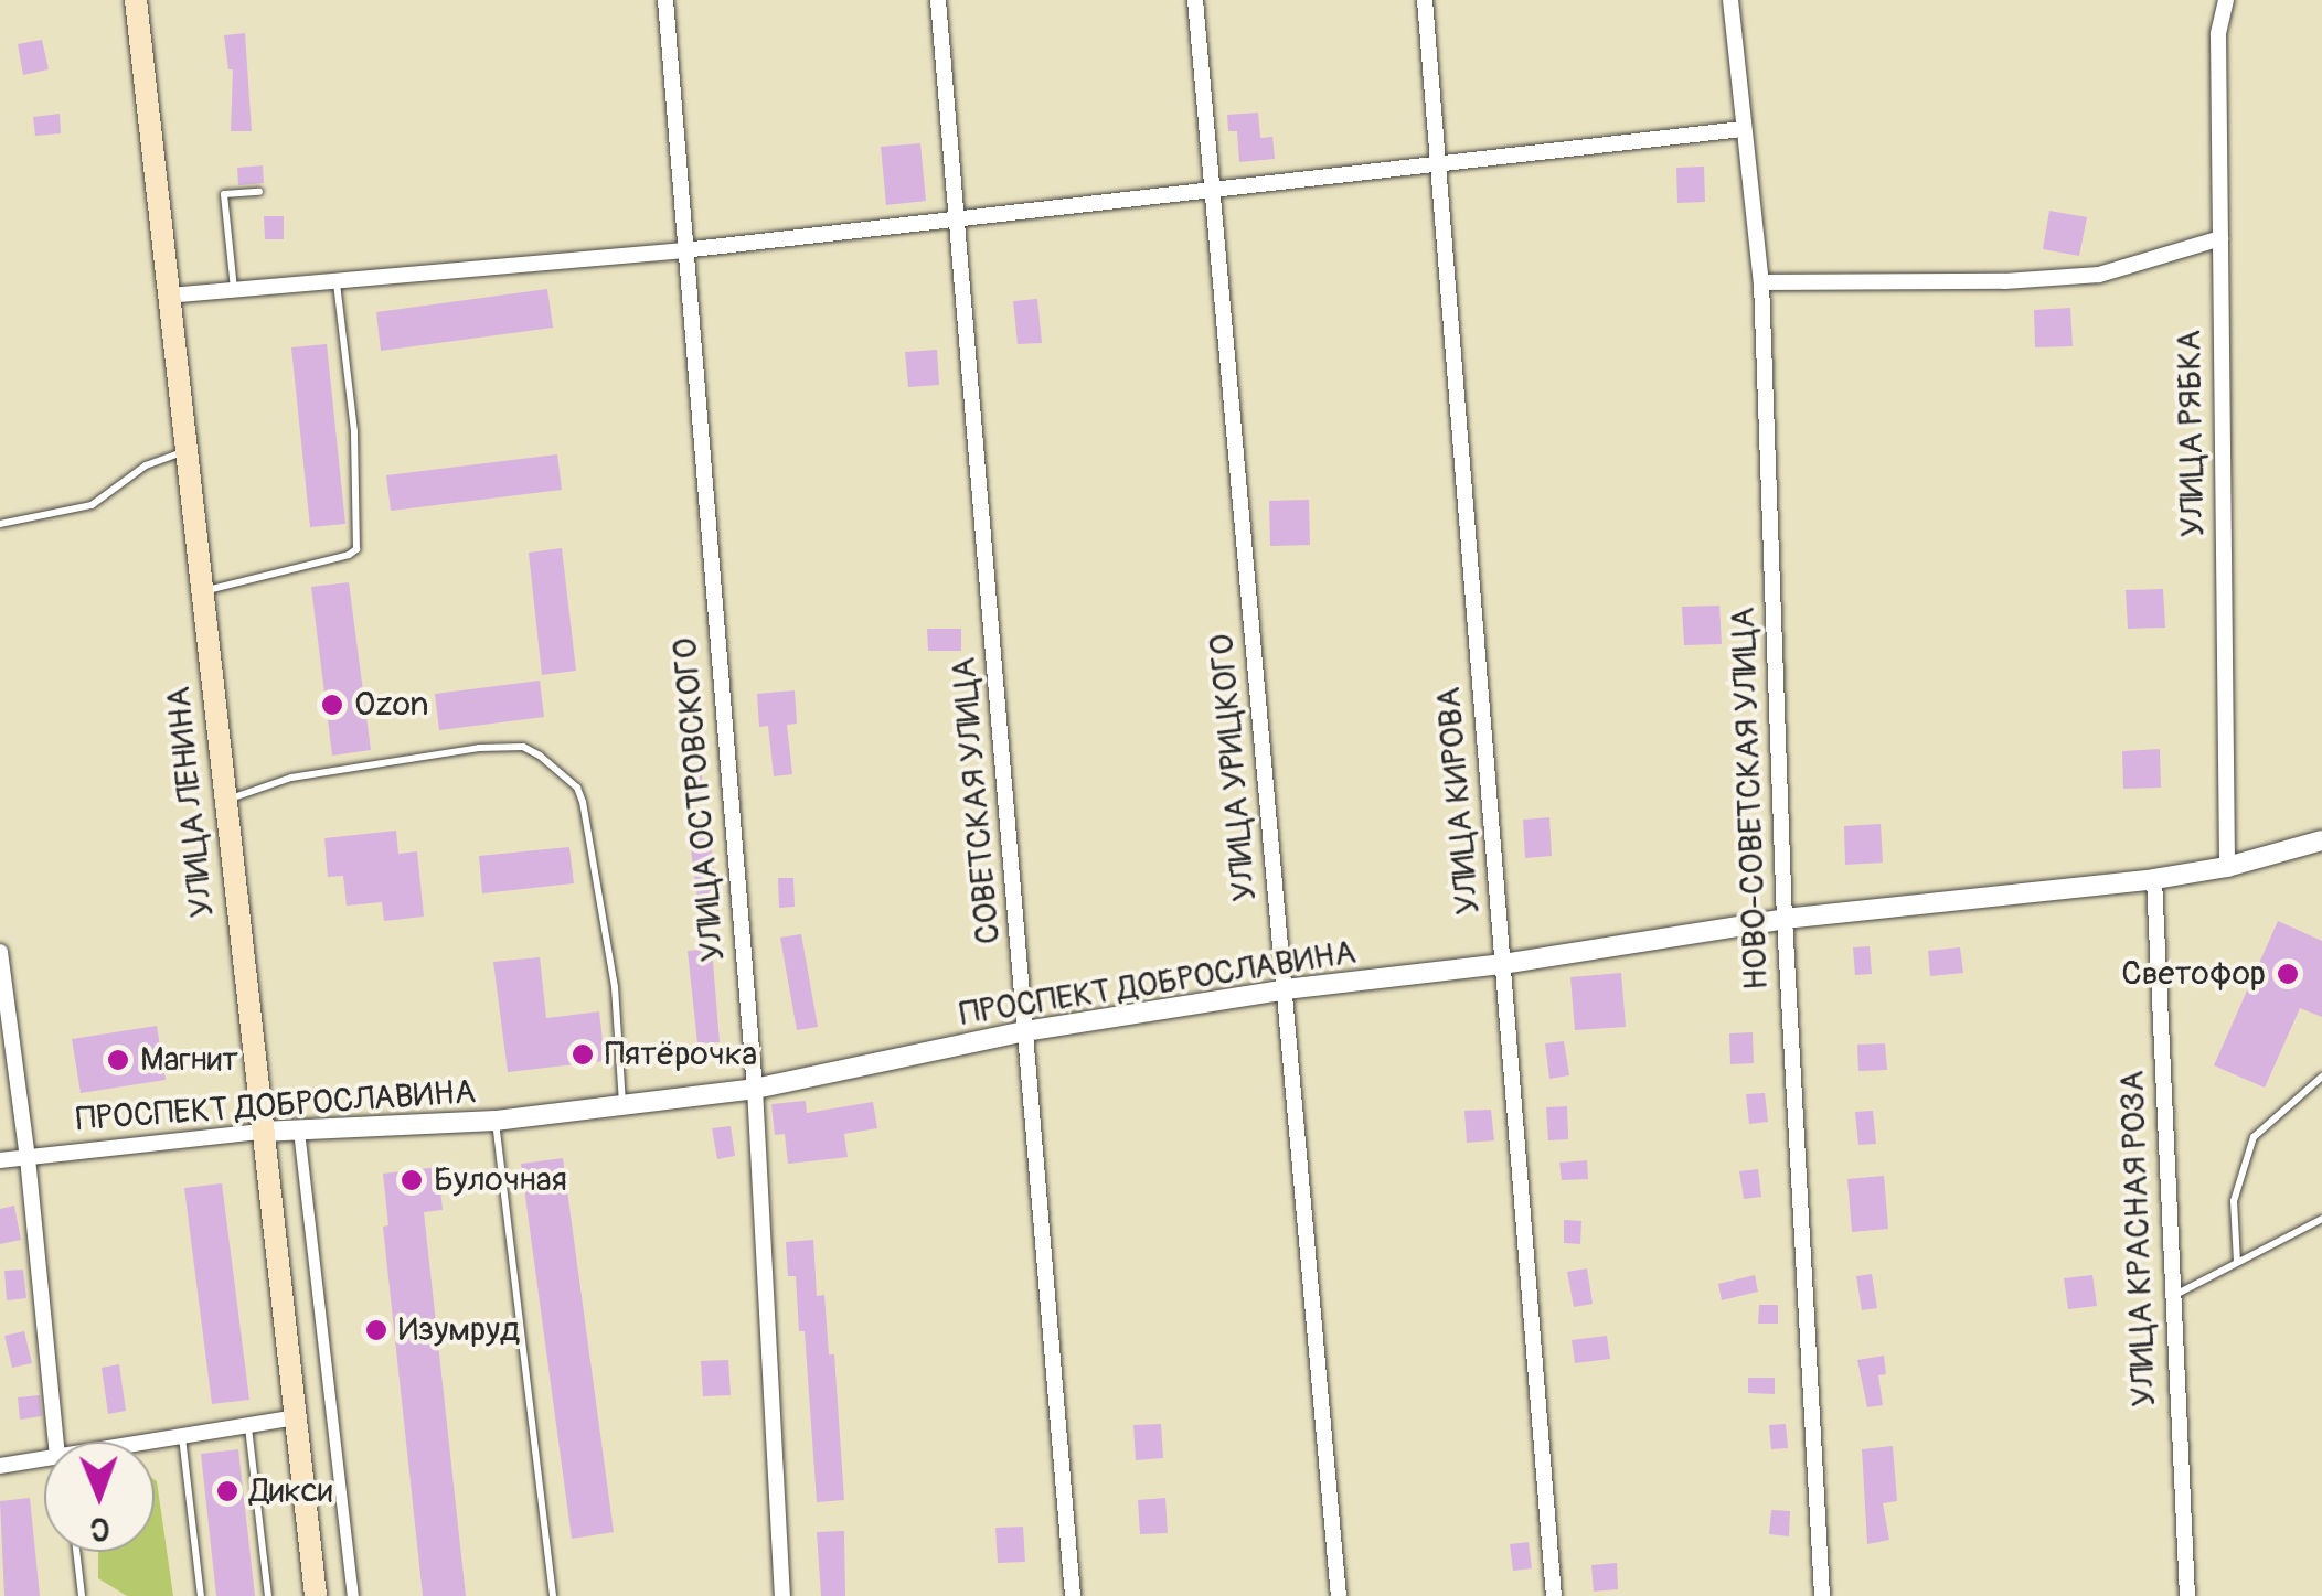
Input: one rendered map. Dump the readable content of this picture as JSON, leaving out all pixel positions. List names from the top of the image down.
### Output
{
  "streets": {
    "main road": ["УЛИЦА ЛЕНИНА"],
    "street": [
      "УЛИЦА РЯБКА",
      "УЛИЦА УРИЦКОГО",
      "НОВО-СОВЕТСКАЯ УЛИЦА",
      "УЛИЦА ОСТРОВСКОГО",
      "СОВЕТСКАЯ УЛИЦА",
      "УЛИЦА КИРОВА",
      "ПРОСПЕКТ ДОБРОСЛАВИНА",
      "УЛИЦА КРАСНАЯ РОЗА"
    ]
  },
  "crossings": [
    ["УЛИЦА РЯБКА", "ПРОСПЕКТ ДОБРОСЛАВИНА"],
    ["УЛИЦА УРИЦКОГО", "ПРОСПЕКТ ДОБРОСЛАВИНА"],
    ["НОВО-СОВЕТСКАЯ УЛИЦА", "ПРОСПЕКТ ДОБРОСЛАВИНА"],
    ["УЛИЦА ОСТРОВСКОГО", "ПРОСПЕКТ ДОБРОСЛАВИНА"],
    ["СОВЕТСКАЯ УЛИЦА", "ПРОСПЕКТ ДОБРОСЛАВИНА"],
    ["УЛИЦА КИРОВА", "ПРОСПЕКТ ДОБРОСЛАВИНА"],
    ["УЛИЦА ЛЕНИНА", "ПРОСПЕКТ ДОБРОСЛАВИНА"],
    ["ПРОСПЕКТ ДОБРОСЛАВИНА", "УЛИЦА КРАСНАЯ РОЗА"]
  ],
  "places": [
    "Ozon",
    "Светофор",
    "Пятёрочка",
    "Магнит",
    "Булочная",
    "Изумруд",
    "Дикси"
  ],
  "north": "bottom"
}
